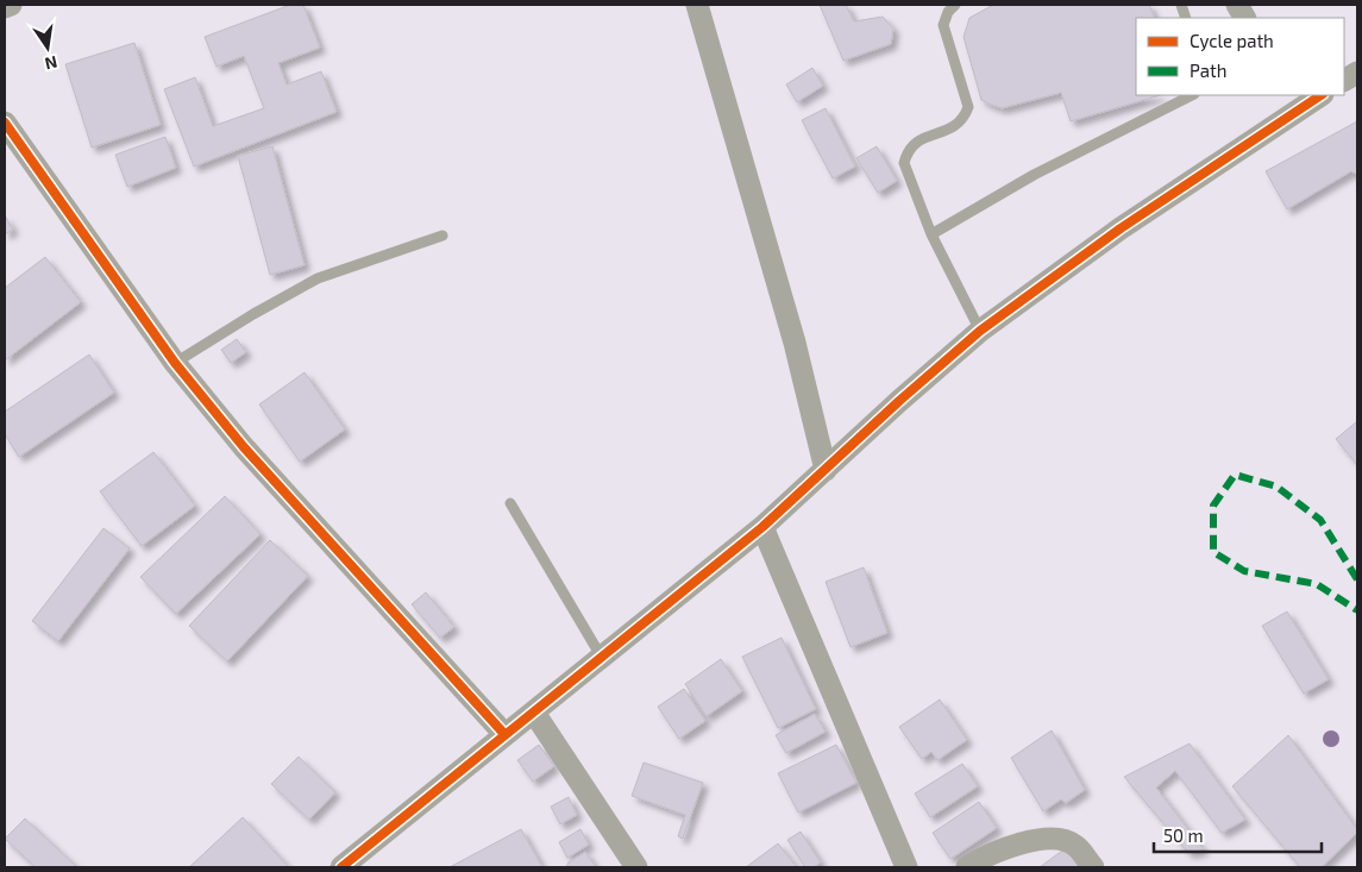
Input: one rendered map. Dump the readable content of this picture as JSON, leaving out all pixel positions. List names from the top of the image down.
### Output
{
  "legend": ["Cycle path", "Path"],
  "scale_bar": "50 m",
  "north": "bottom"
}
